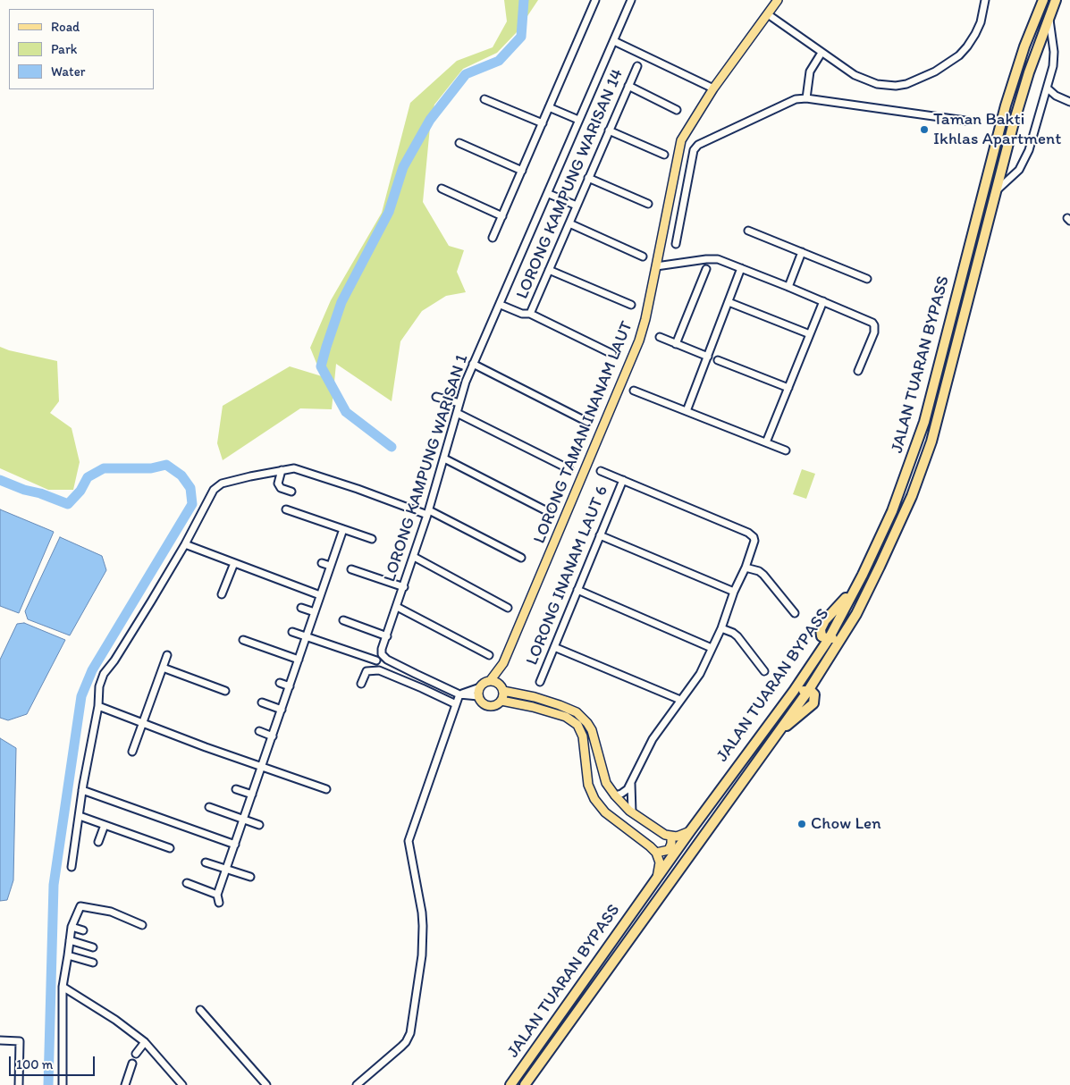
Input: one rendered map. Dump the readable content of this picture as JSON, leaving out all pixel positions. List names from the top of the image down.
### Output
{
  "streets": {
    "highway": ["JALAN TUARAN BYPASS"],
    "main road": ["LORONG TAMAN INANAM LAUT"],
    "street": ["LORONG KAMPUNG WARISAN 14", "LORONG KAMPUNG WARISAN 1", "LORONG INANAM LAUT 6"]
  },
  "crossings": [
    ["LORONG TAMAN INANAM LAUT", "LORONG KAMPUNG WARISAN 1"]
  ],
  "places": ["Taman Bakti Ikhlas Apartment", "Chow Len"],
  "legend": ["Road", "Park", "Water"],
  "scale_bar": "100 m"
}
